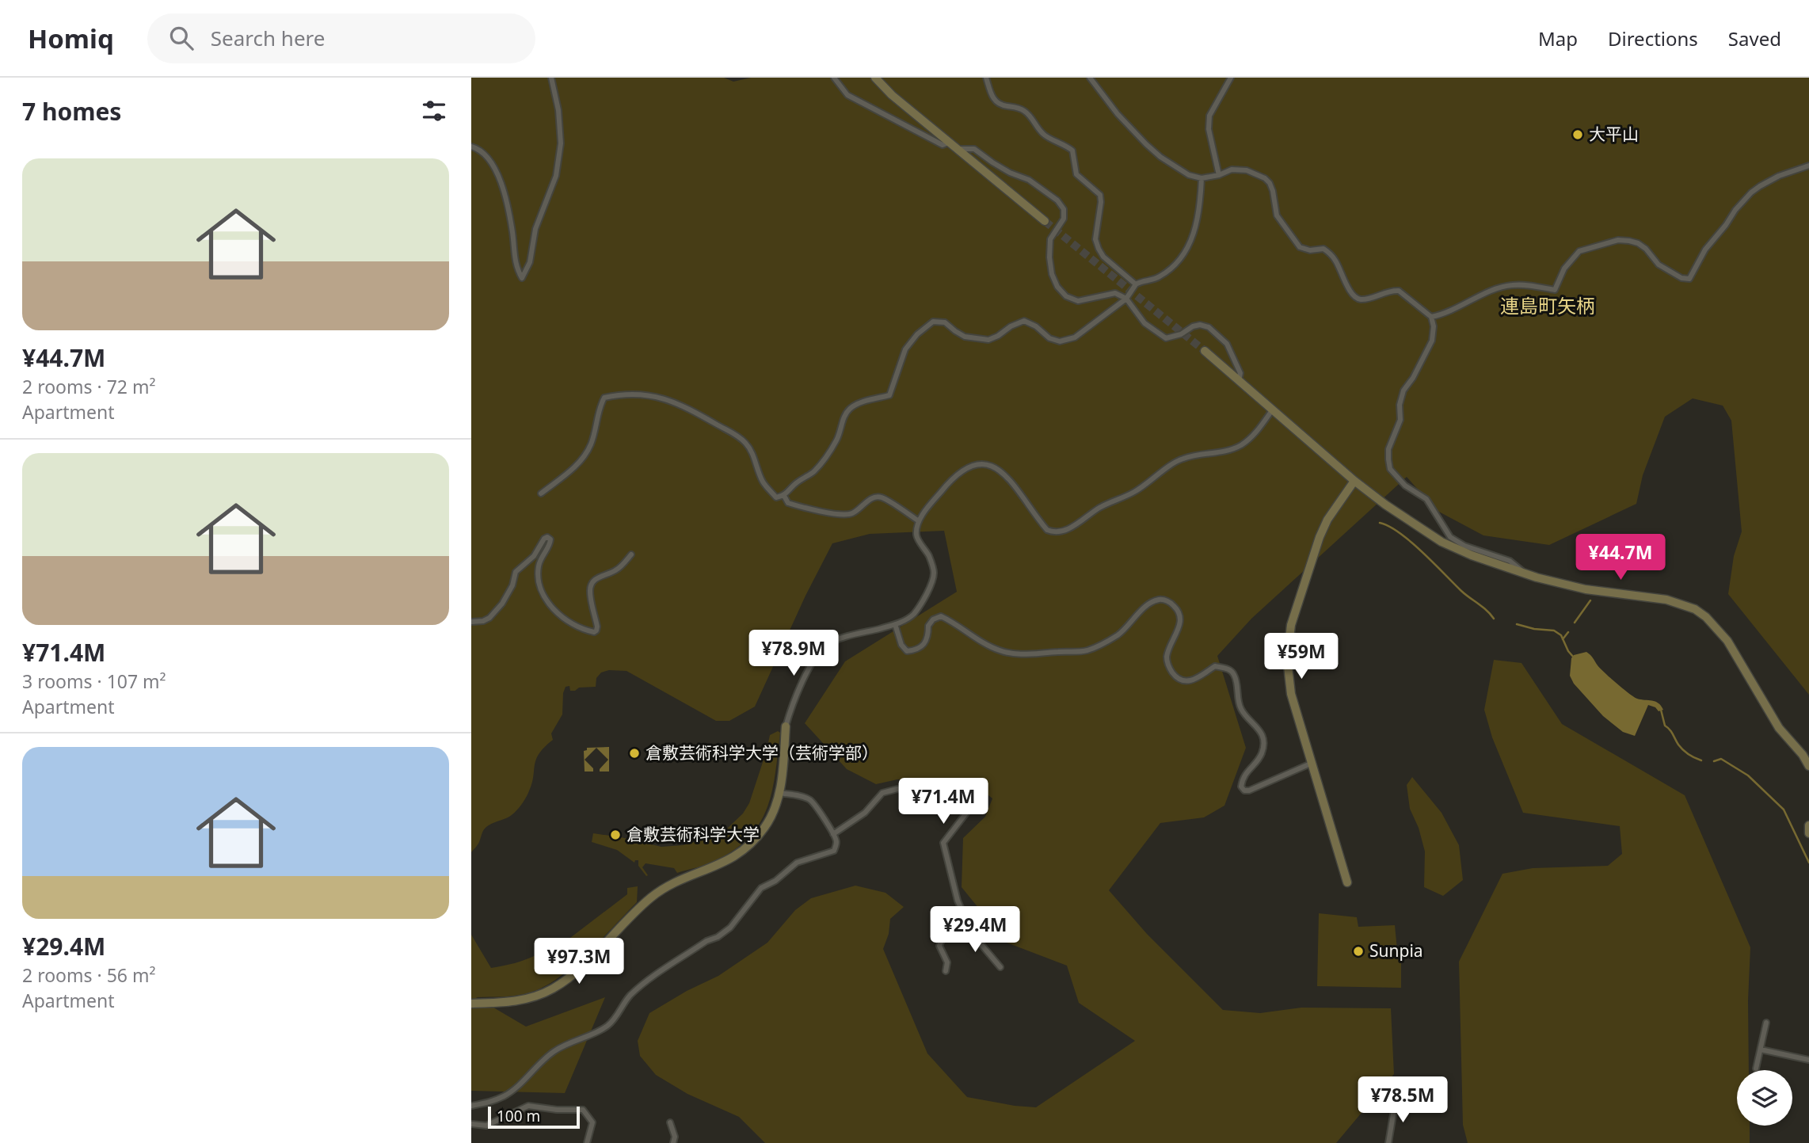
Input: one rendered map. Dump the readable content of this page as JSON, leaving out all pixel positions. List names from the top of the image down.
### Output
{
  "districts": ["連島町矢柄"],
  "places": [
    "大平山",
    "倉敷芸術科学大学（芸術学部）",
    "倉敷芸術科学大学",
    "Sunpia"
  ],
  "scale_bar": "100 m",
  "page": {
    "header": "Homiq",
    "search": "Search here",
    "nav": ["Map", "Directions", "Saved"],
    "heading": "7 homes",
    "list": [
      {
        "name": "¥44.7M",
        "note": "2 rooms · 72 m² · Apartment"
      },
      {
        "name": "¥71.4M",
        "note": "3 rooms · 107 m² · Apartment"
      },
      {
        "name": "¥29.4M",
        "note": "2 rooms · 56 m² · Apartment"
      }
    ],
    "price": [
      "¥44.7M",
      "¥78.9M",
      "¥59M",
      "¥71.4M",
      "¥29.4M",
      "¥97.3M",
      "¥78.5M"
    ],
    "scale": "100 m"
  }
}
